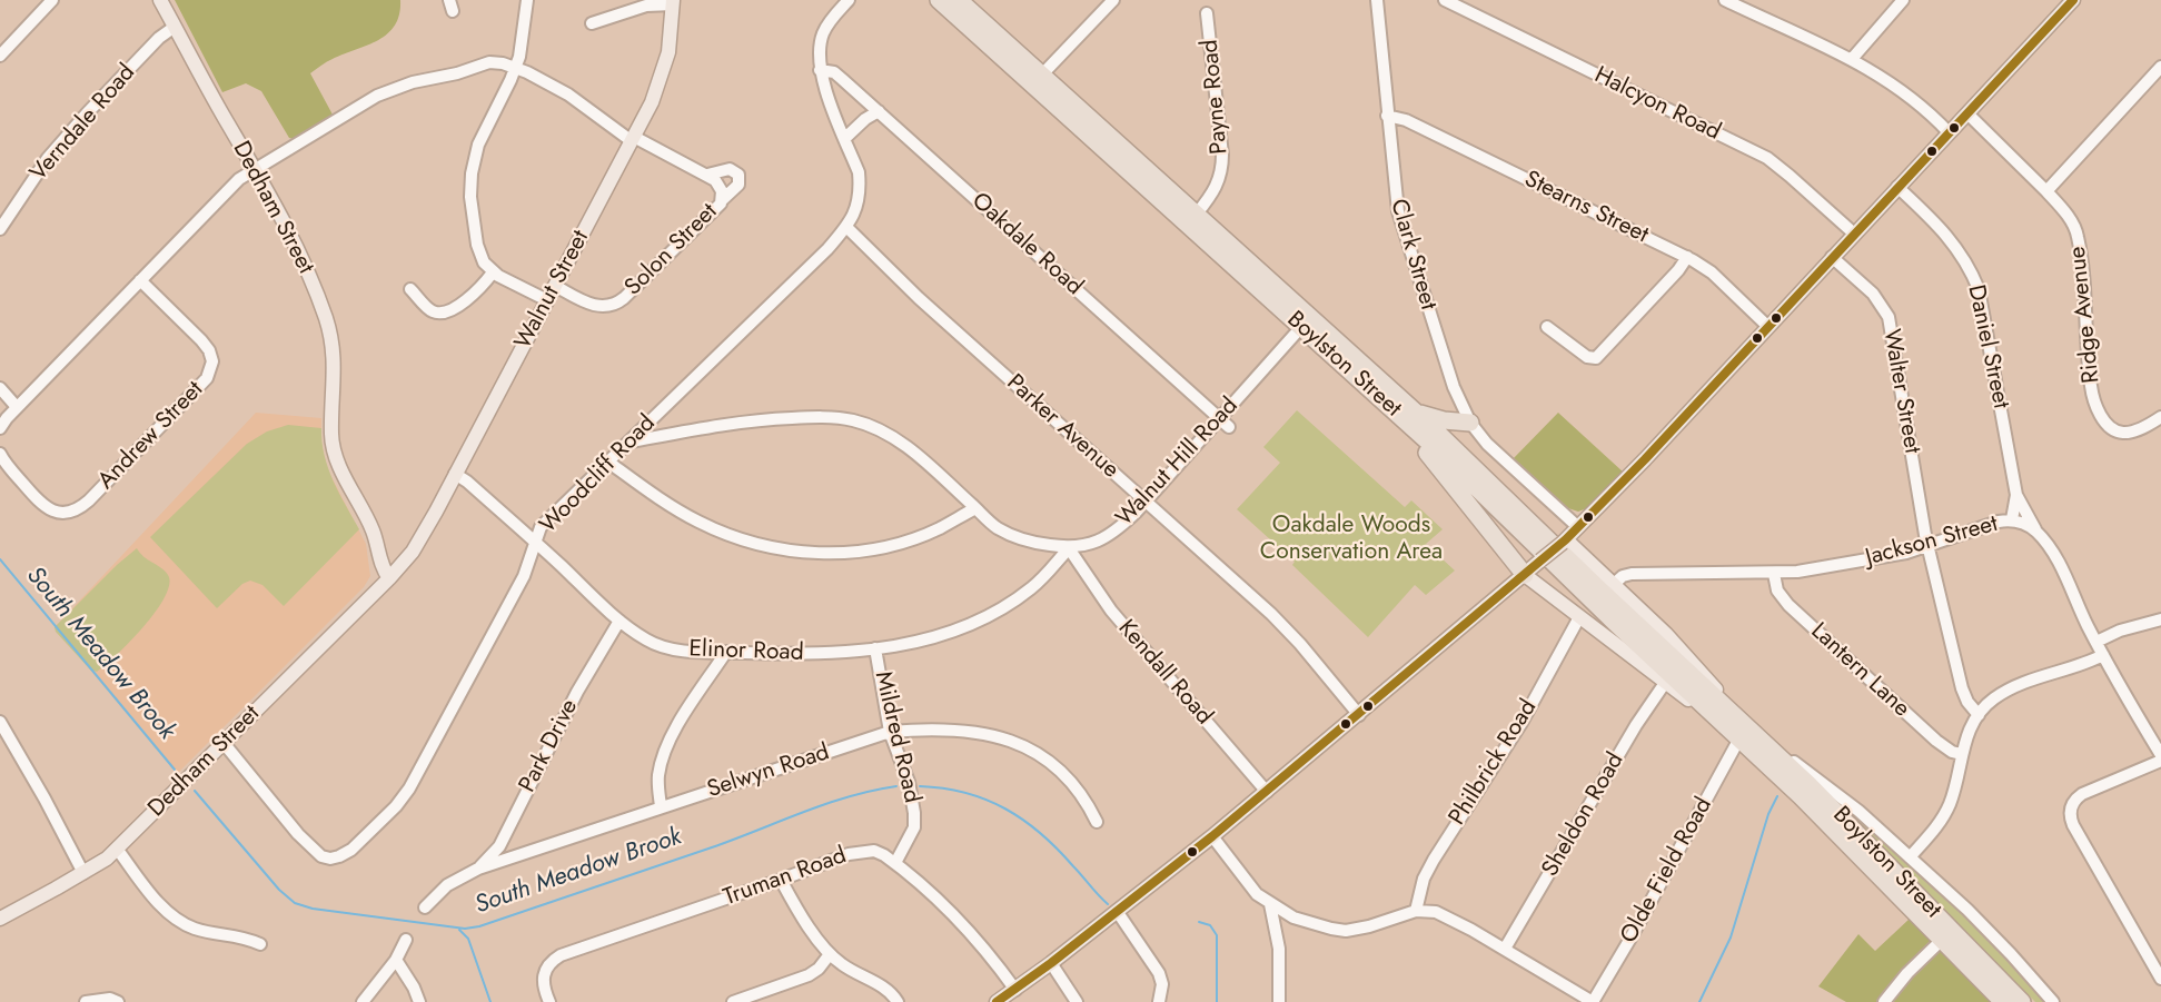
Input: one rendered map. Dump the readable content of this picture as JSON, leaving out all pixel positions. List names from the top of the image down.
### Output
{
  "streets": {
    "highway": ["Boylston Street"],
    "main road": ["Dedham Street", "Walnut Street"],
    "street": [
      "Payne Road",
      "Halcyon Road",
      "Verndale Road",
      "Stearns Street",
      "Oakdale Road",
      "Solon Street",
      "Clark Street",
      "Ridge Avenue",
      "Daniel Street",
      "Walter Street",
      "Parker Avenue",
      "Andrew Street",
      "Walnut Hill Road",
      "Woodcliff Road",
      "Jackson Street",
      "Elinor Road",
      "Lantern Lane",
      "Kendall Road",
      "Mildred Road",
      "Park Drive",
      "Philbrick Road",
      "Selwyn Road",
      "Sheldon Road",
      "Olde Field Road",
      "Truman Road"
    ]
  },
  "crossings": [
    ["Payne Road", "Boylston Street"],
    ["Verndale Road", "Dedham Street"],
    ["Dedham Street", "Walnut Street"],
    ["Dedham Street", "Woodcliff Road"],
    ["Stearns Street", "Clark Street"],
    ["Oakdale Road", "Walnut Hill Road"],
    ["Oakdale Road", "Woodcliff Road"],
    ["Solon Street", "Walnut Street"],
    ["Walnut Street", "Elinor Road"],
    ["Daniel Street", "Jackson Street"],
    ["Boylston Street", "Walnut Hill Road"],
    ["Boylston Street", "Jackson Street"],
    ["Boylston Street", "Philbrick Road"],
    ["Boylston Street", "Sheldon Road"],
    ["Boylston Street", "Olde Field Road"],
    ["Walter Street", "Jackson Street"],
    ["Parker Avenue", "Walnut Hill Road"],
    ["Parker Avenue", "Woodcliff Road"],
    ["Walnut Hill Road", "Woodcliff Road"],
    ["Walnut Hill Road", "Elinor Road"],
    ["Walnut Hill Road", "Kendall Road"],
    ["Woodcliff Road", "Elinor Road"],
    ["Jackson Street", "Lantern Lane"],
    ["Elinor Road", "Kendall Road"],
    ["Elinor Road", "Mildred Road"],
    ["Elinor Road", "Park Drive"],
    ["Mildred Road", "Selwyn Road"],
    ["Mildred Road", "Truman Road"],
    ["Park Drive", "Selwyn Road"]
  ],
  "water": ["South Meadow Brook"],
  "parks": ["Oakdale Woods Conservation Area"]
}
